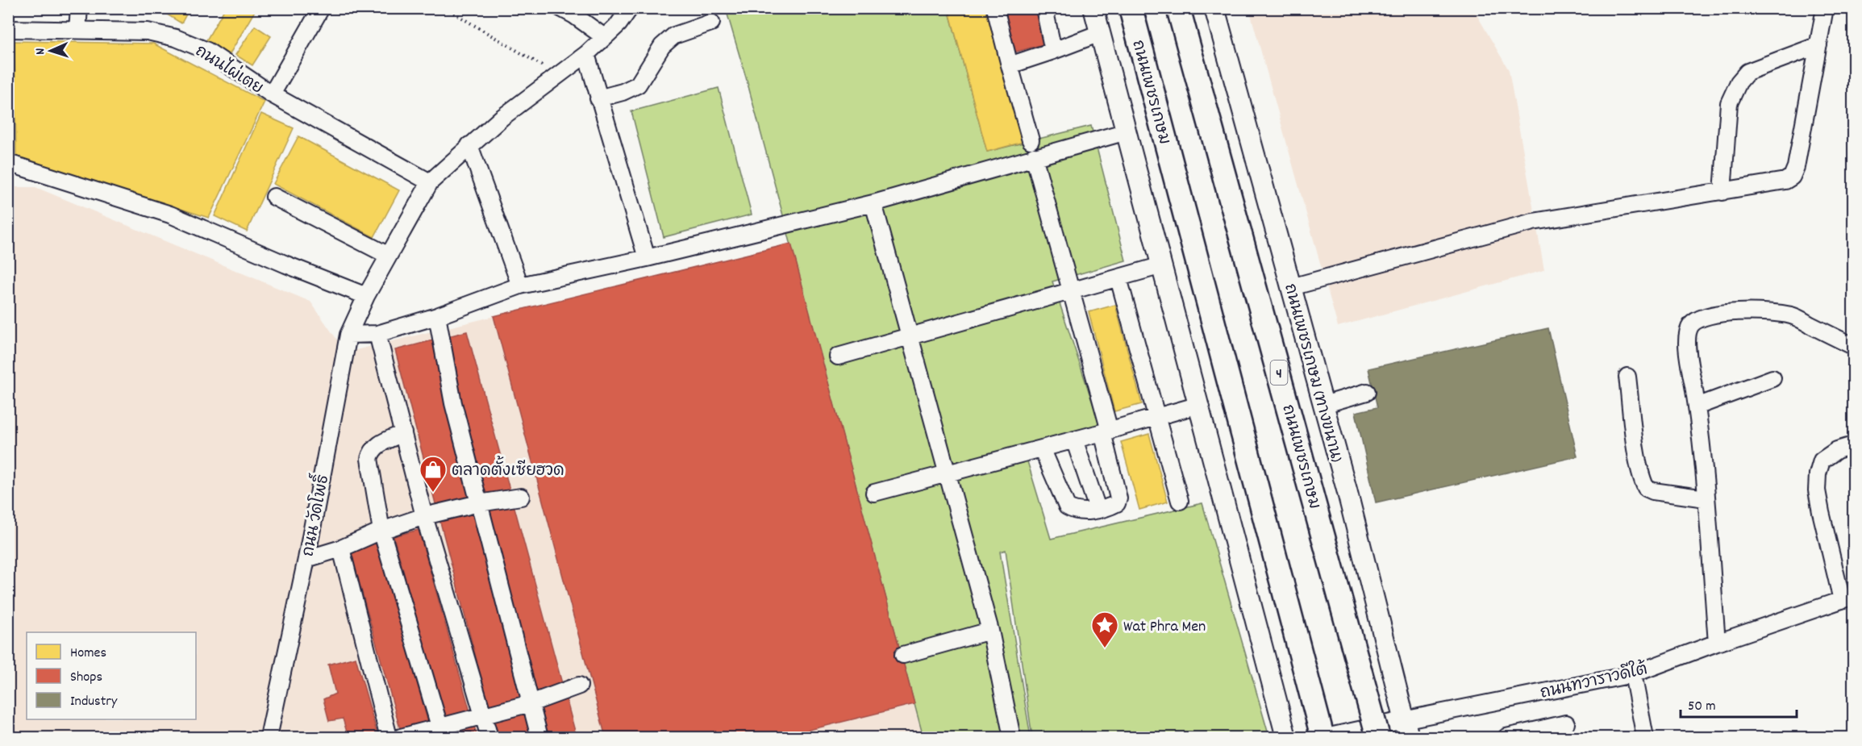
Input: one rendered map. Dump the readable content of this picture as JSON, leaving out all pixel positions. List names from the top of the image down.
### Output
{
  "streets": {
    "highway": ["ถนนเพชรเกษม", "4"],
    "main road": ["ถนนเพชรเกษม (ทางขนาน)"],
    "street": ["ถนนไผ่เตย", "ถนน วัดโพธิ์", "ถนนทวาราวดีใต้"]
  },
  "crossings": [
    ["ถนนเพชรเกษม", "ถนนทวาราวดีใต้"],
    ["ถนนเพชรเกษม (ทางขนาน)", "ถนนทวาราวดีใต้"]
  ],
  "places": {
    "shop": ["ตลาดตั้งเซียฮวด"],
    "place": ["Wat Phra Men"]
  },
  "legend": ["Homes", "Shops", "Industry"],
  "scale_bar": "50 m",
  "north": "left"
}
